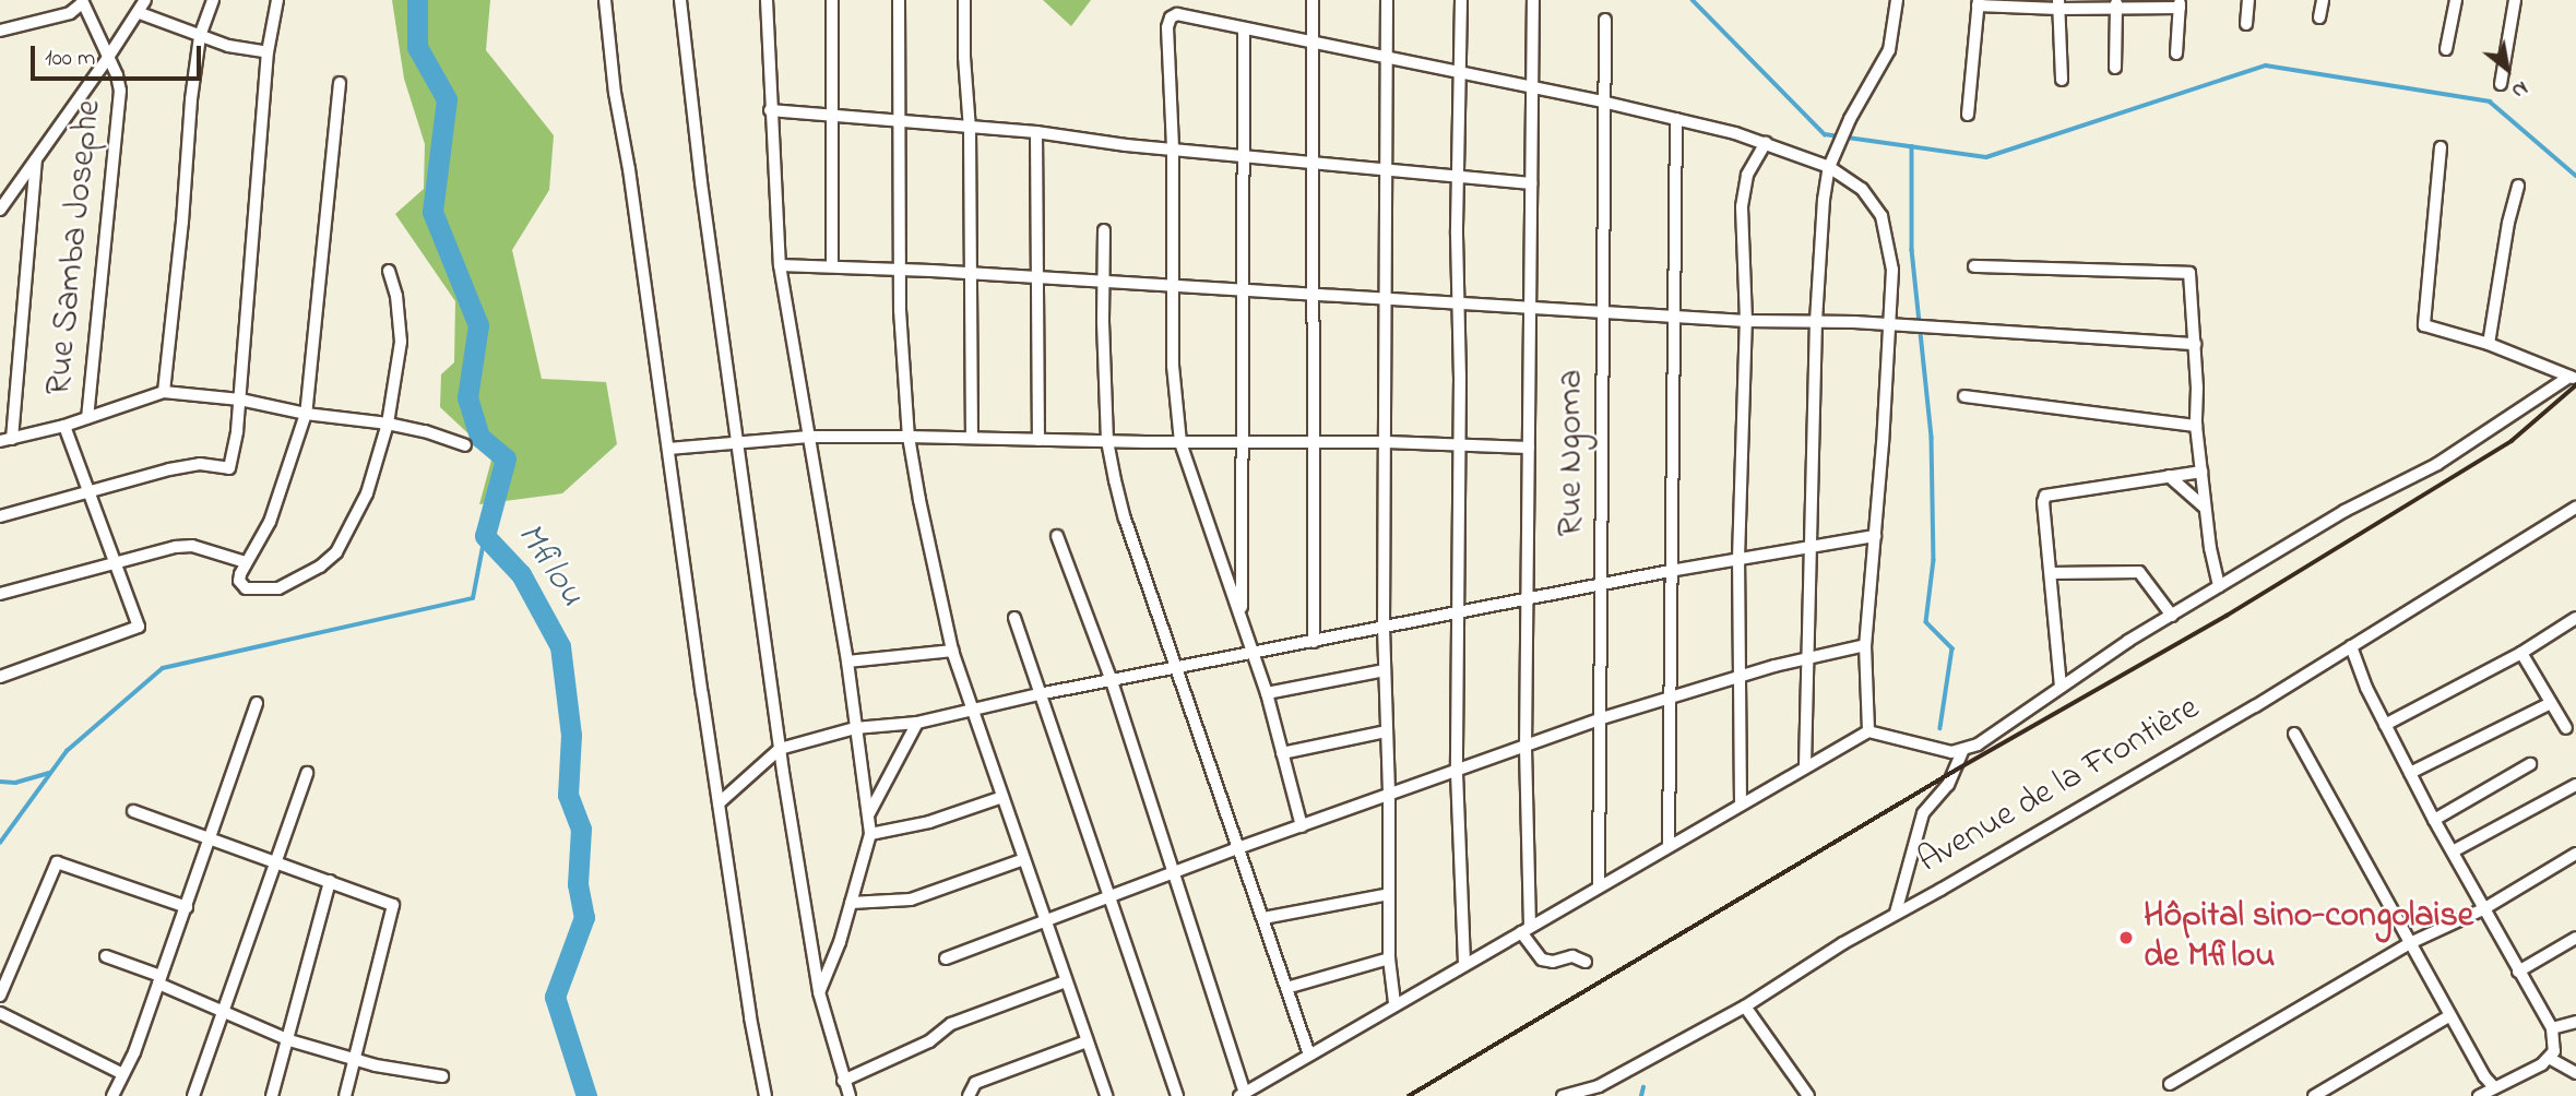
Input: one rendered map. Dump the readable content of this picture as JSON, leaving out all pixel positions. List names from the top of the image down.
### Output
{
  "streets": {
    "street": ["Rue Samba Josephe", "Rue Ngoma", "Avenue de la Frontière"]
  },
  "water": ["Mfilou"],
  "places": ["Hôpital sino-congolaise de Mfilou"],
  "scale_bar": "100 m",
  "north": "bottom right"
}
